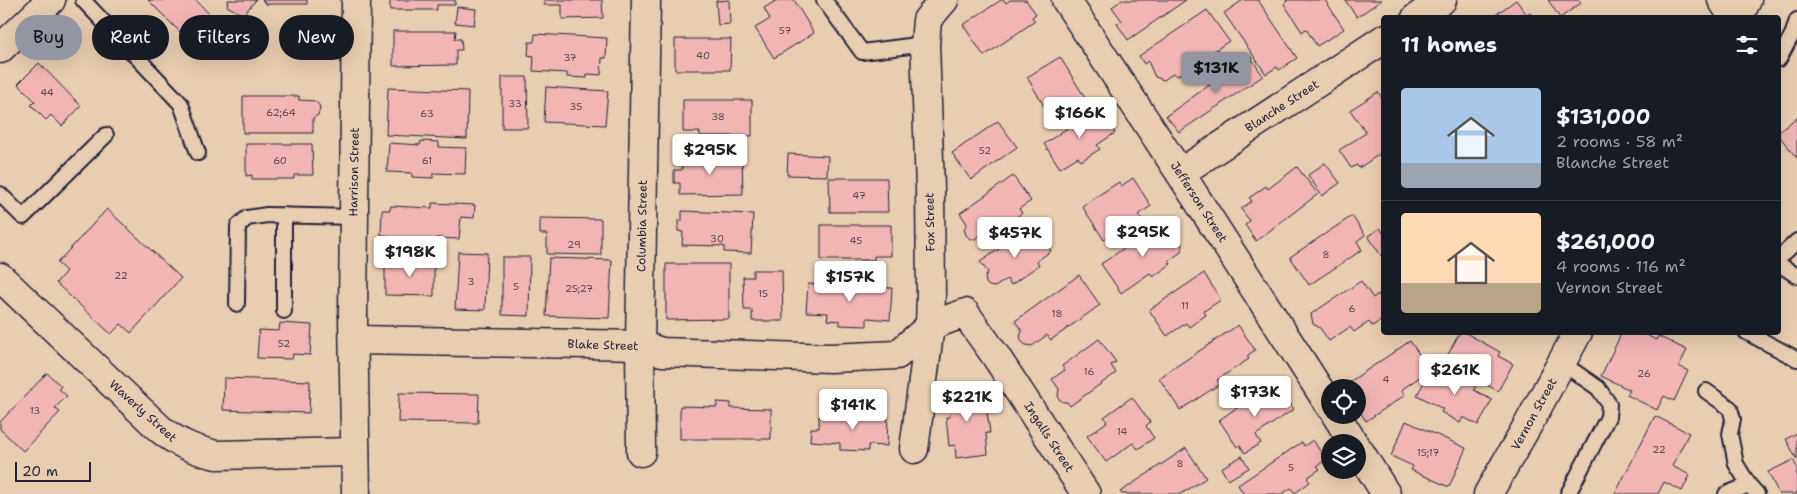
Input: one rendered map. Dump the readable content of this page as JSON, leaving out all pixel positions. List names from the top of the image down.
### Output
{
  "streets": {
    "street": [
      "Blanche Street",
      "Harrison Street",
      "Jefferson Street",
      "Fox Street",
      "Columbia Street",
      "Blake Street",
      "Waverly Street",
      "Vernon Street",
      "Ingalls Street"
    ]
  },
  "crossings": [
    ["Blanche Street", "Jefferson Street"],
    ["Harrison Street", "Blake Street"],
    ["Harrison Street", "Waverly Street"],
    ["Fox Street", "Blake Street"],
    ["Fox Street", "Ingalls Street"],
    ["Columbia Street", "Blake Street"],
    ["Blake Street", "Ingalls Street"]
  ],
  "house_numbers": [
    "57",
    "40",
    "37",
    "44",
    "33",
    "35",
    "62;64",
    "63",
    "38",
    "52",
    "60",
    "61",
    "47",
    "30",
    "45",
    "29",
    "8",
    "22",
    "3",
    "5",
    "25;27",
    "15",
    "11",
    "6",
    "18",
    "52",
    "16",
    "26",
    "4",
    "13",
    "14",
    "22",
    "15;17",
    "8",
    "5"
  ],
  "scale_bar": "20 m",
  "page": {
    "chip": [
      "Buy",
      "Rent",
      "Filters",
      "New"
    ],
    "heading": "11 homes",
    "price": [
      "$131K",
      "$166K",
      "$295K",
      "$295K",
      "$457K",
      "$198K",
      "$157K",
      "$261K",
      "$173K",
      "$221K",
      "$141K"
    ],
    "list": [
      {
        "name": "$131,000",
        "note": "2 rooms · 58 m² · Blanche Street"
      },
      {
        "name": "$261,000",
        "note": "4 rooms · 116 m² · Vernon Street"
      }
    ],
    "scale": "20 m"
  }
}
